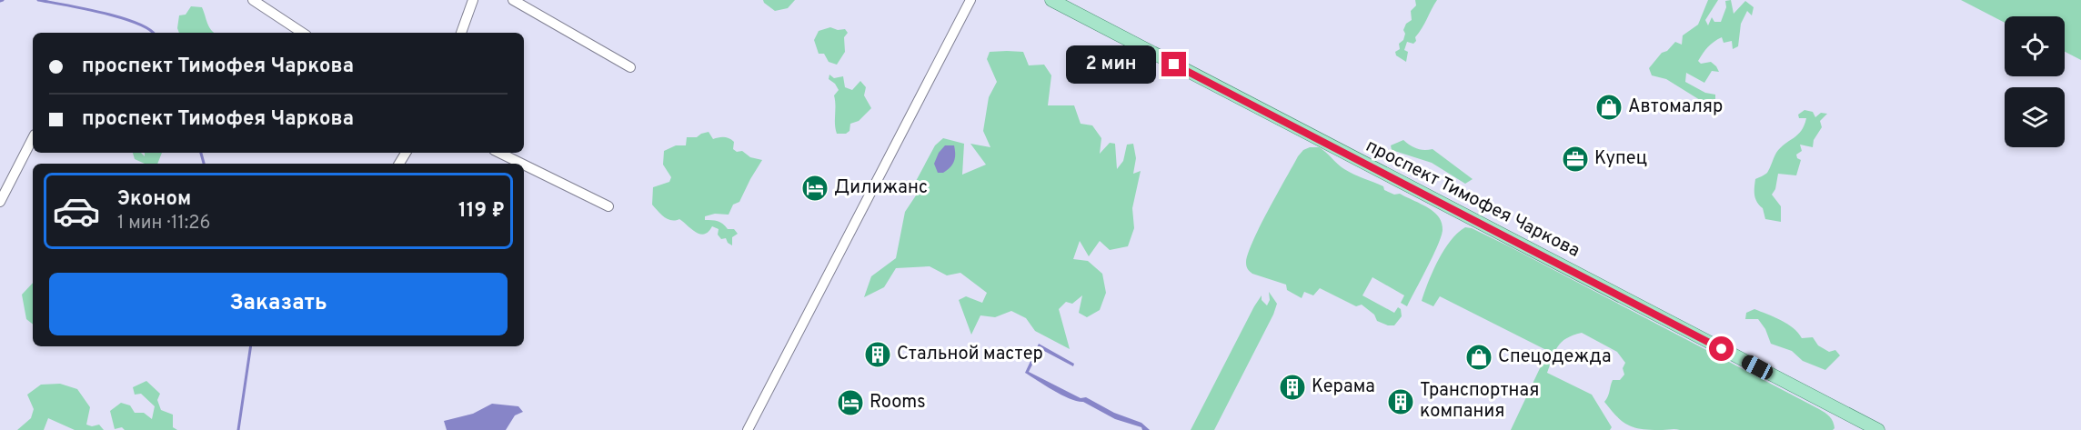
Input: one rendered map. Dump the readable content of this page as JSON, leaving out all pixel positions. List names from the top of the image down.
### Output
{
  "streets": {
    "main road": ["проспект Тимофея Чаркова"]
  },
  "places": {
    "shop": ["Автомаляр", "Спецодежда"],
    "office": ["Купец"],
    "hotel": ["Дилижанс", "Rooms"],
    "building": ["Стальной мастер", "Керама", "Транспортная компания"]
  },
  "page": {
    "banner": ["проспект Тимофея Чаркова", "проспект Тимофея Чаркова"],
    "bubble": "2 мин",
    "list": [
      {
        "name": "Эконом",
        "note": "1 мин · 11:26",
        "value": "119 ₽"
      }
    ],
    "buttons": "Заказать"
  }
}
